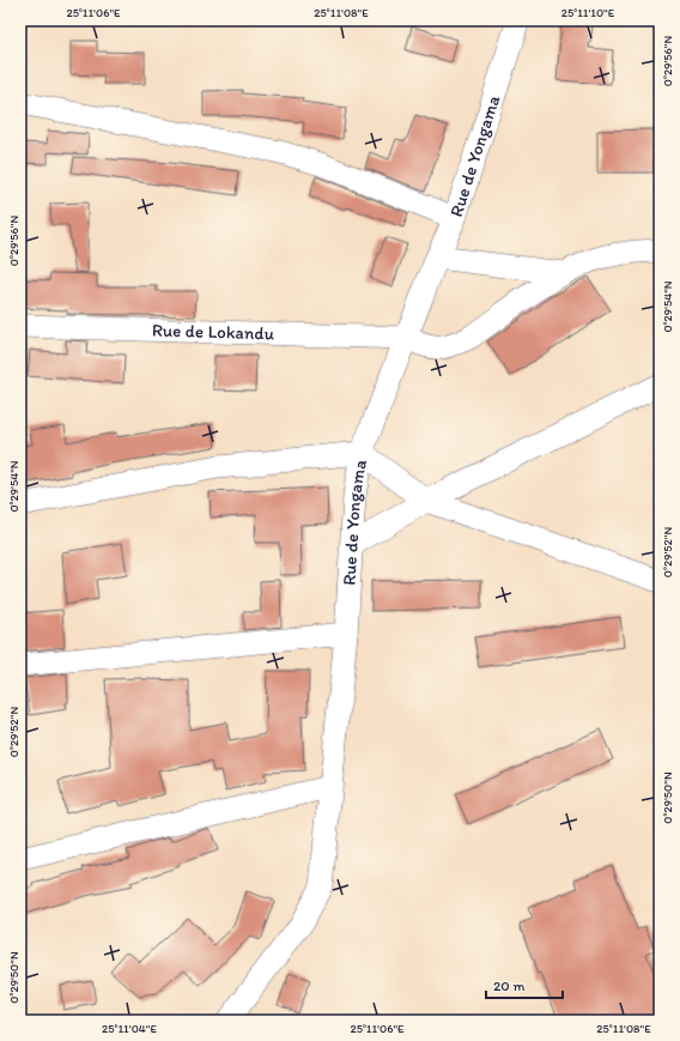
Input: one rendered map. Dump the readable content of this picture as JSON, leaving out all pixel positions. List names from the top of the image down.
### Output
{
  "streets": {
    "street": ["Rue de Yongama", "Rue de Lokandu"]
  },
  "crossings": [
    ["Rue de Yongama", "Rue de Lokandu"]
  ],
  "scale_bar": "20 m",
  "coordinates": [
    "25°11'06\"E",
    "25°11'08\"E",
    "25°11'10\"E",
    "0°29'56\"N",
    "0°29'54\"N",
    "0°29'52\"N",
    "0°29'50\"N",
    "25°11'04\"E"
  ]
}
